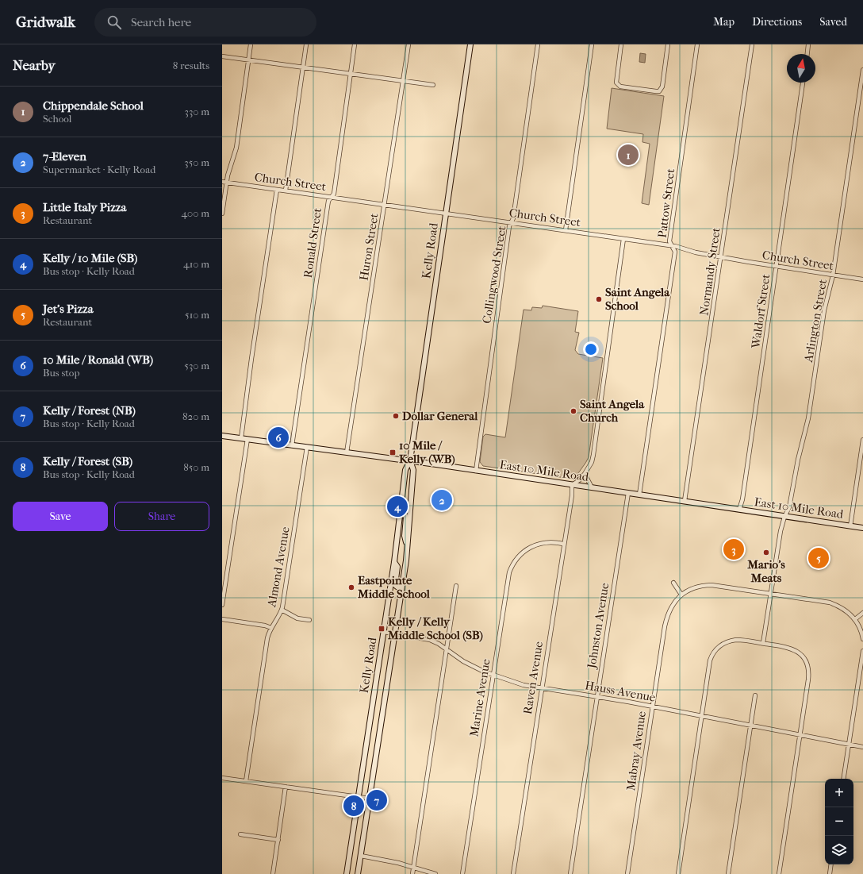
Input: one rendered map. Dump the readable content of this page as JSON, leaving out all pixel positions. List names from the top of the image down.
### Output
{
  "streets": {
    "street": [
      "Church Street",
      "Pattow Street",
      "Ronald Street",
      "Huron Street",
      "Kelly Road",
      "Normandy Street",
      "Collingwood Street",
      "Waldorf Street",
      "Arlington Street",
      "East 10 Mile Road",
      "Almond Avenue",
      "Johnston Avenue",
      "Raven Avenue",
      "Hauss Avenue",
      "Marine Avenue",
      "Mabray Avenue"
    ]
  },
  "crossings": [
    ["Church Street", "Pattow Street"],
    ["Church Street", "Ronald Street"],
    ["Church Street", "Huron Street"],
    ["Church Street", "Kelly Road"],
    ["Church Street", "Normandy Street"],
    ["Church Street", "Collingwood Street"],
    ["Church Street", "Waldorf Street"],
    ["Church Street", "Arlington Street"],
    ["Pattow Street", "East 10 Mile Road"],
    ["Ronald Street", "East 10 Mile Road"],
    ["Huron Street", "East 10 Mile Road"],
    ["Kelly Road", "East 10 Mile Road"],
    ["Kelly Road", "Hauss Avenue"],
    ["Normandy Street", "East 10 Mile Road"],
    ["Collingwood Street", "East 10 Mile Road"],
    ["Waldorf Street", "East 10 Mile Road"],
    ["Arlington Street", "East 10 Mile Road"],
    ["Arlington Street", "Mabray Avenue"],
    ["East 10 Mile Road", "Almond Avenue"],
    ["East 10 Mile Road", "Johnston Avenue"],
    ["East 10 Mile Road", "Raven Avenue"],
    ["Johnston Avenue", "Hauss Avenue"],
    ["Raven Avenue", "Hauss Avenue"],
    ["Raven Avenue", "Marine Avenue"],
    ["Hauss Avenue", "Marine Avenue"],
    ["Hauss Avenue", "Mabray Avenue"]
  ],
  "places": {
    "other": [
      "Saint Angela School",
      "Saint Angela Church",
      "Dollar General",
      "Mario's Meats",
      "Eastpointe Middle School"
    ],
    "transit": ["10 Mile / Kelly (WB)", "Kelly / Kelly Middle School (SB)"]
  },
  "north": "top",
  "page": {
    "header": "Gridwalk",
    "search": "Search here",
    "nav": ["Map", "Directions", "Saved"],
    "heading": ["Nearby", "8 results"],
    "list": [
      {
        "mark": "1",
        "name": "Chippendale School",
        "note": "School",
        "value": "330 m"
      },
      {
        "mark": "2",
        "name": "7-Eleven",
        "note": "Supermarket · Kelly Road",
        "value": "350 m"
      },
      {
        "mark": "3",
        "name": "Little Italy Pizza",
        "note": "Restaurant",
        "value": "400 m"
      },
      {
        "mark": "4",
        "name": "Kelly / 10 Mile (SB)",
        "note": "Bus stop · Kelly Road",
        "value": "410 m"
      },
      {
        "mark": "5",
        "name": "Jet's Pizza",
        "note": "Restaurant",
        "value": "510 m"
      },
      {
        "mark": "6",
        "name": "10 Mile / Ronald (WB)",
        "note": "Bus stop",
        "value": "530 m"
      },
      {
        "mark": "7",
        "name": "Kelly / Forest (NB)",
        "note": "Bus stop · Kelly Road",
        "value": "820 m"
      },
      {
        "mark": "8",
        "name": "Kelly / Forest (SB)",
        "note": "Bus stop · Kelly Road",
        "value": "850 m"
      }
    ],
    "pins": [
      "1",
      "6",
      "2",
      "4",
      "3",
      "5",
      "7",
      "8"
    ],
    "buttons": ["Save", "Share"],
    "map_buttons": ["+", "−"]
  }
}
